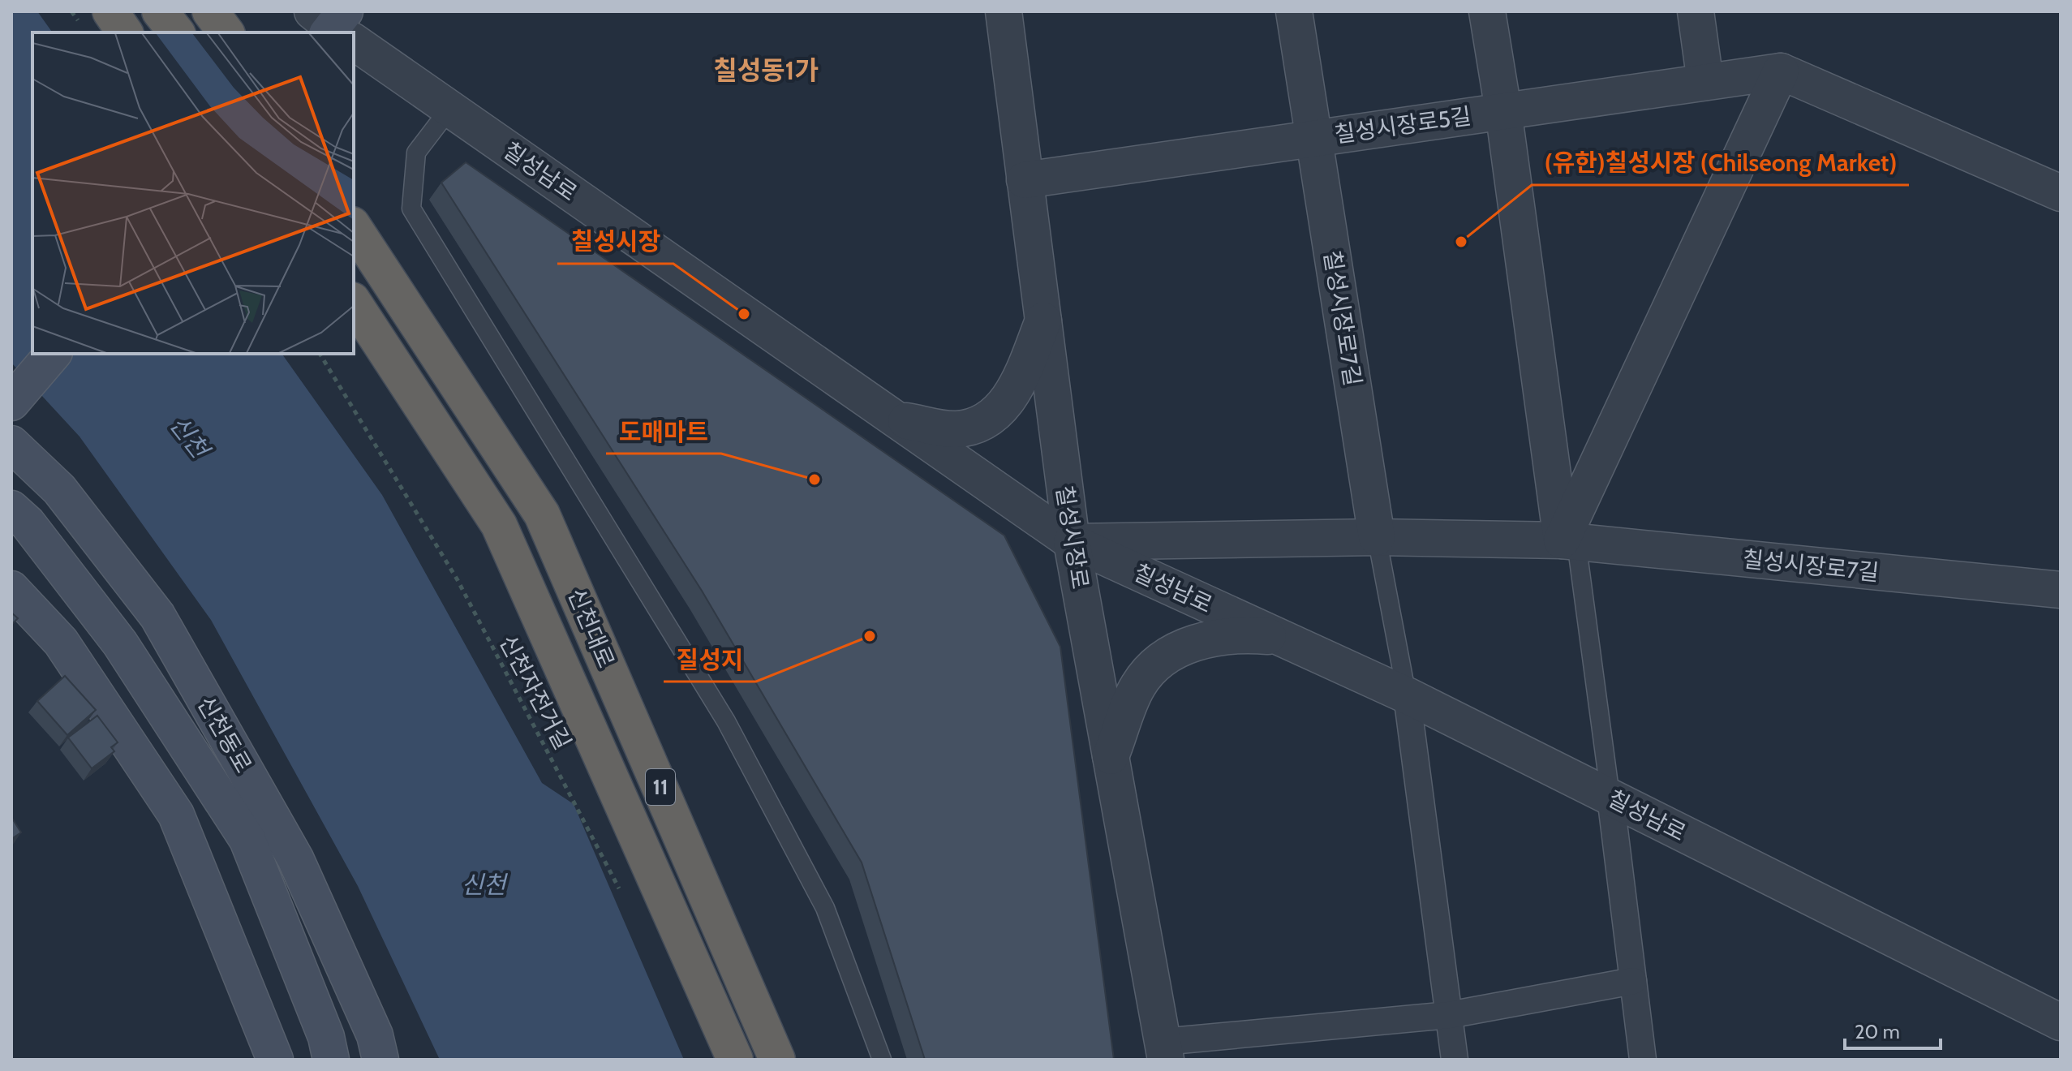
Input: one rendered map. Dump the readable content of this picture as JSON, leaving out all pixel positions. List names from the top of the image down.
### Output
{
  "streets": {
    "highway": ["신천대로", "11"],
    "main road": ["신천동로"],
    "street": [
      "칠성시장로5길",
      "칠성남로",
      "칠성시장로7길",
      "칠성시장로"
    ],
    "path": ["신천자전거길"]
  },
  "crossings": [
    ["칠성시장로5길", "칠성시장로7길"],
    ["칠성시장로5길", "칠성시장로"],
    ["칠성남로", "칠성시장로7길"],
    ["칠성남로", "칠성시장로"],
    ["칠성시장로7길", "칠성시장로"]
  ],
  "districts": ["칠성동1가"],
  "water": ["신천"],
  "places": [
    "(유한)칠성시장 (Chilseong Market)",
    "칠성시장",
    "도매마트",
    "질성지"
  ],
  "scale_bar": "20 m"
}
